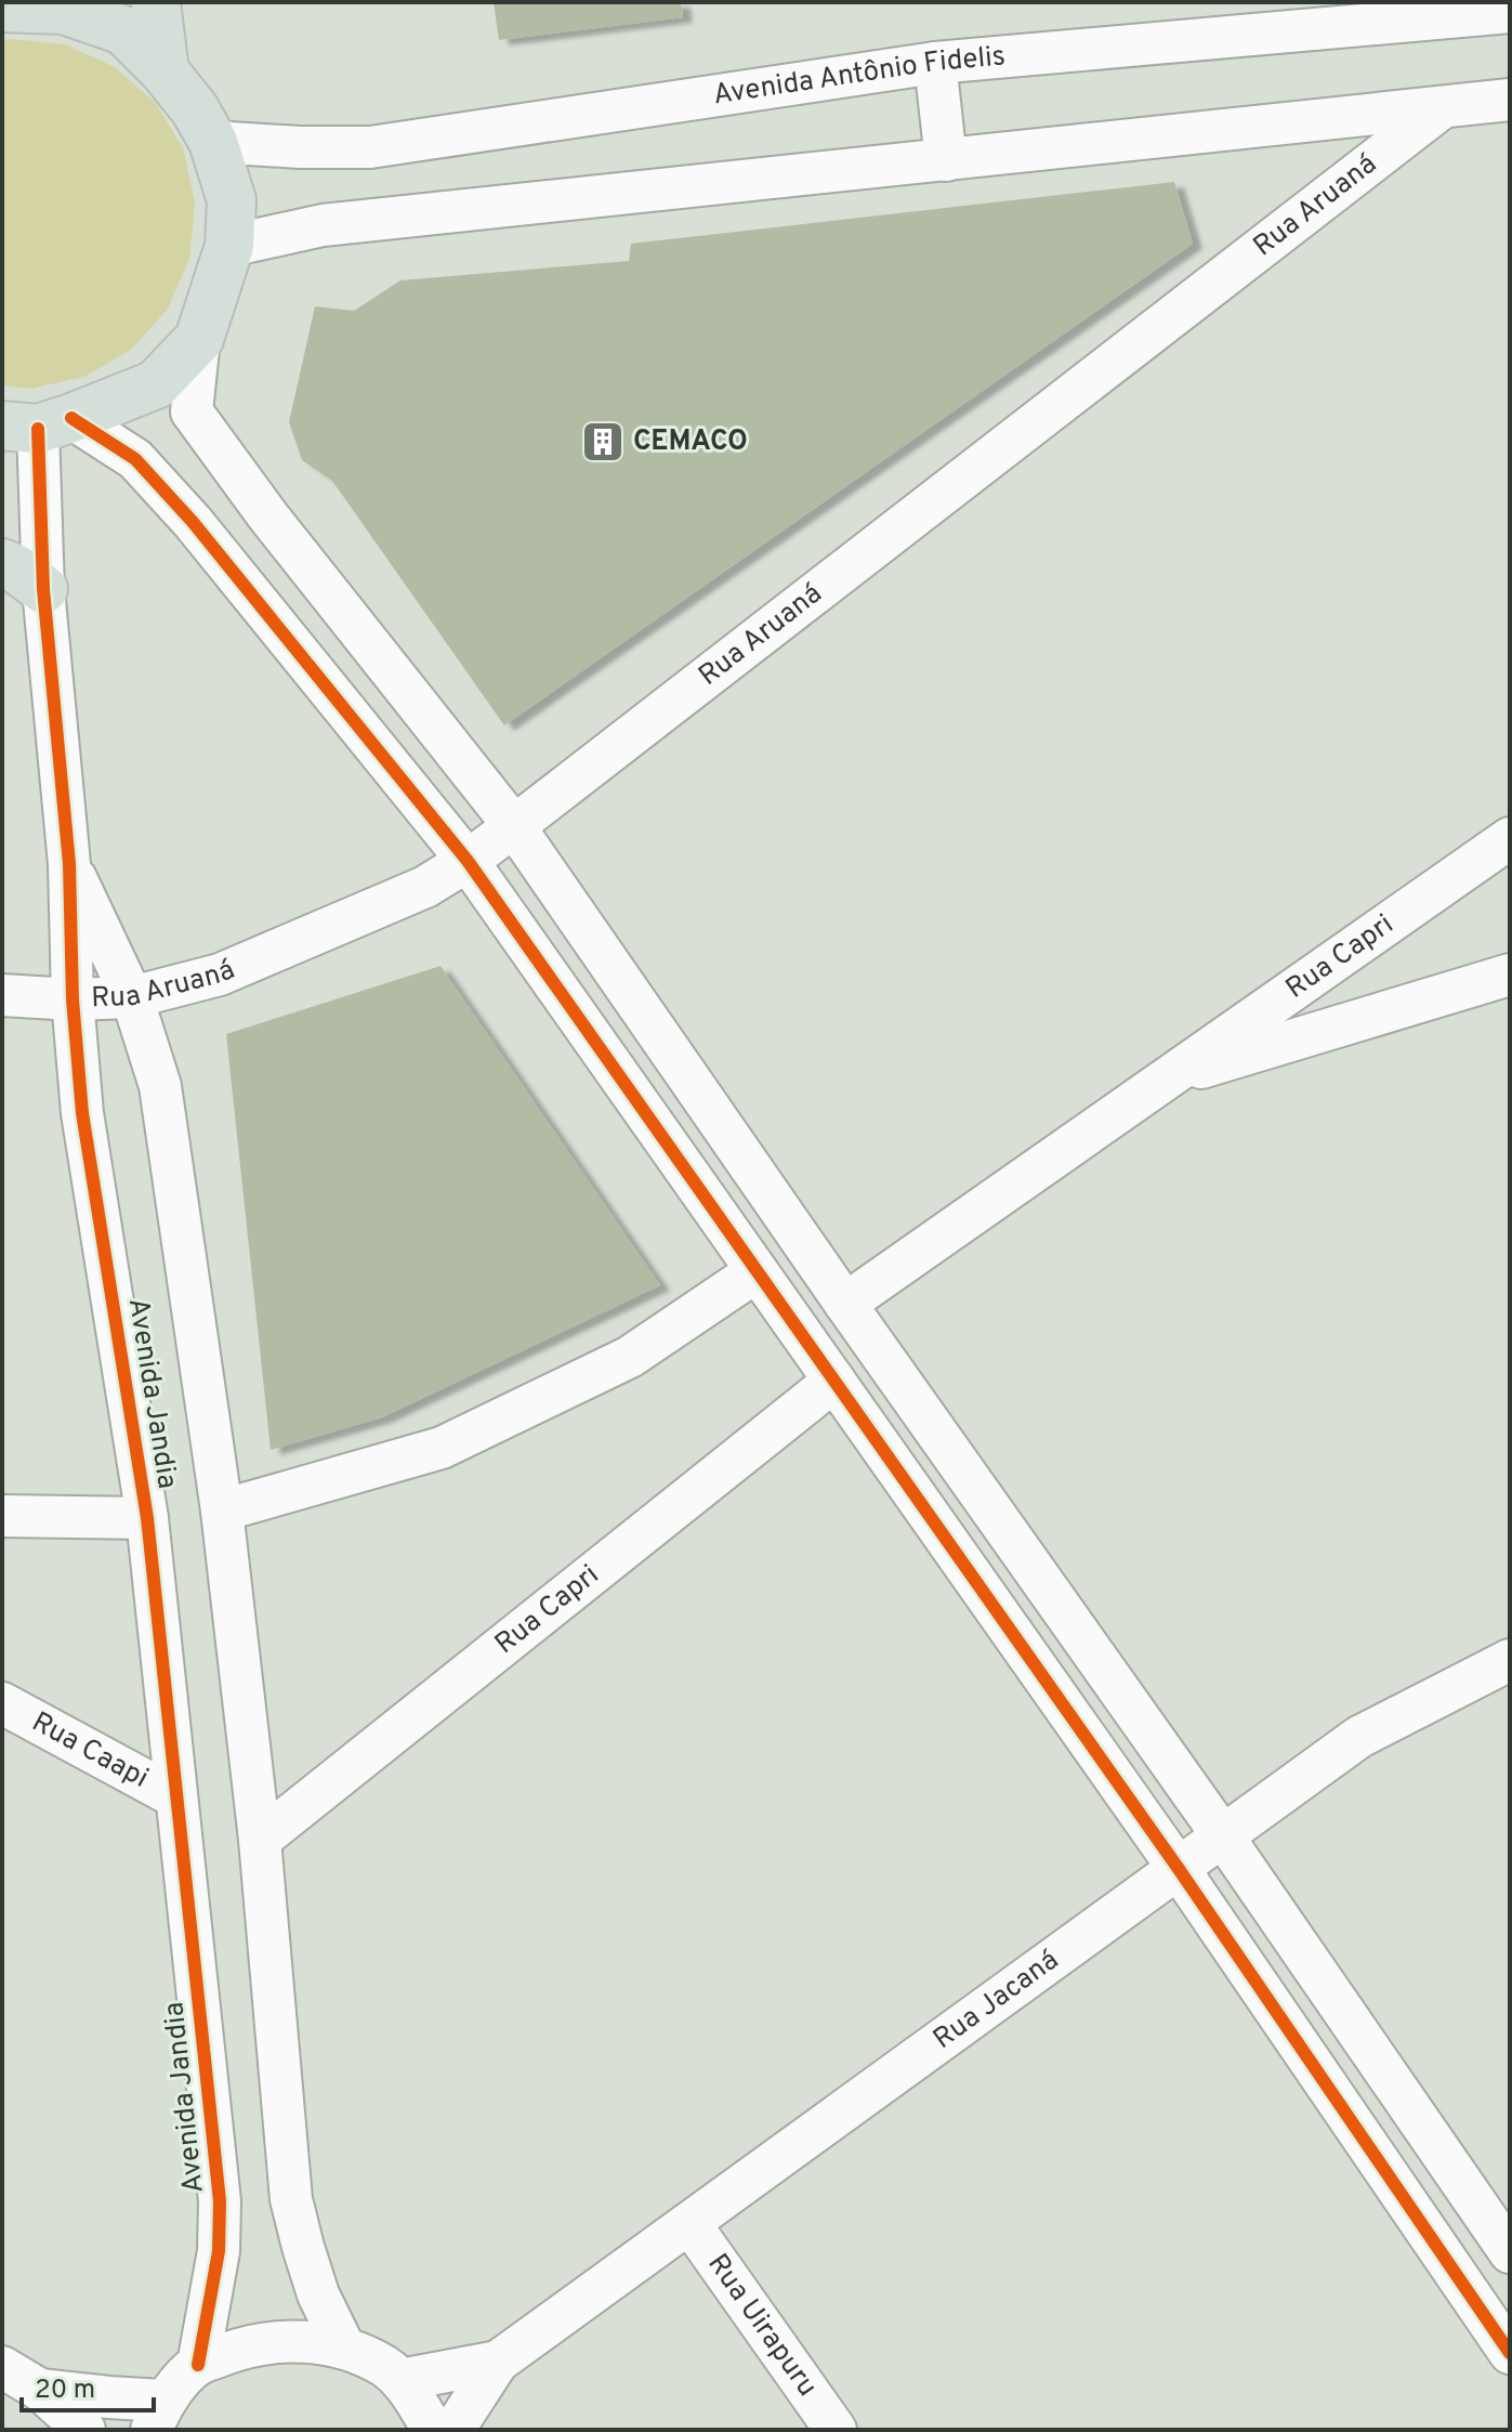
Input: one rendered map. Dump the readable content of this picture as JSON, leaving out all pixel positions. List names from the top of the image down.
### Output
{
  "streets": {
    "street": [
      "Avenida Antônio Fidelis",
      "Rua Aruaná",
      "Rua Capri",
      "Avenida Jandia",
      "Rua Caapi",
      "Rua Jacaná",
      "Rua Uirapuru"
    ]
  },
  "crossings": [
    ["Rua Aruaná", "Avenida Jandia"],
    ["Rua Capri", "Avenida Jandia"],
    ["Avenida Jandia", "Rua Caapi"],
    ["Rua Jacaná", "Rua Uirapuru"]
  ],
  "places": {
    "building": ["CEMACO"]
  },
  "scale_bar": "20 m"
}
